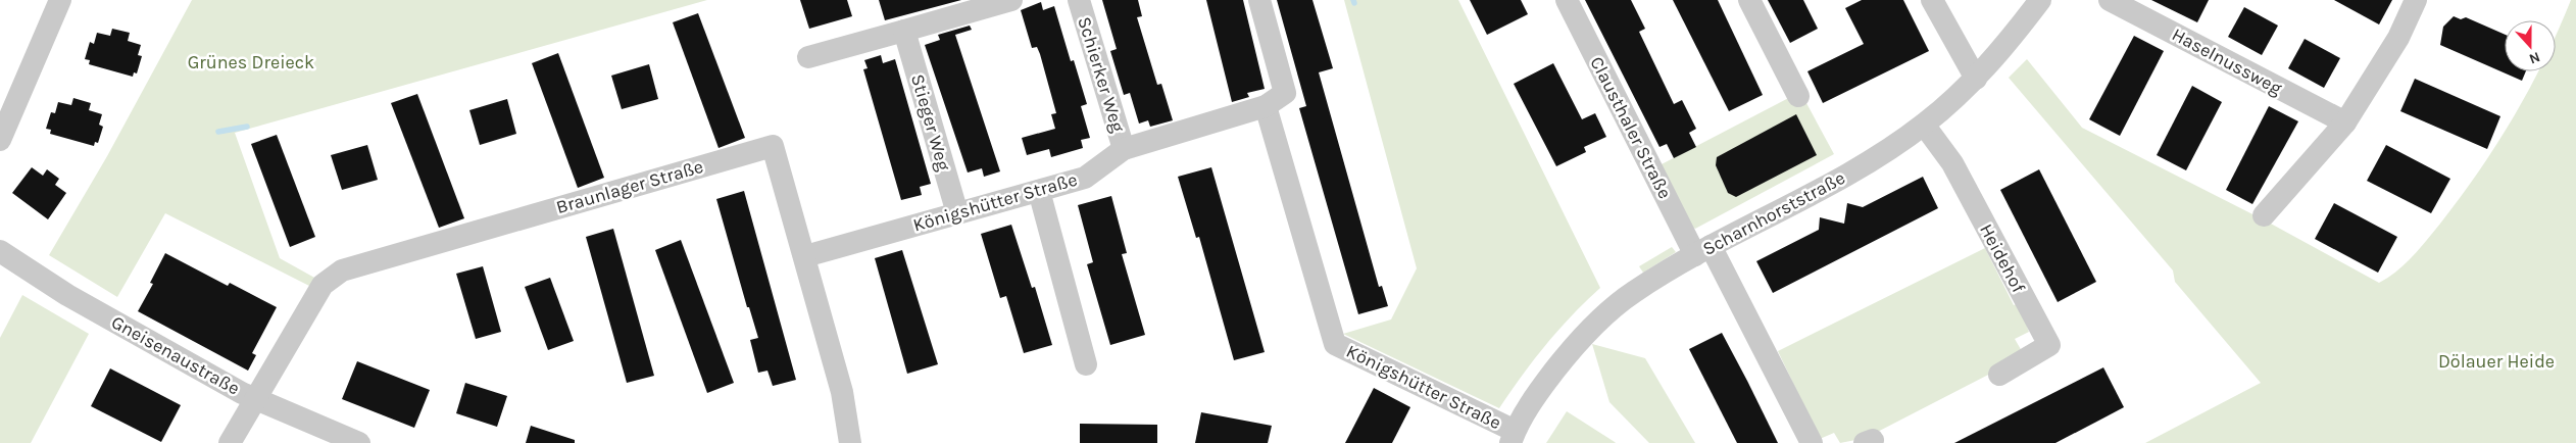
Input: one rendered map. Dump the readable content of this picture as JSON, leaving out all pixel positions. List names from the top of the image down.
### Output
{
  "streets": {
    "street": [
      "Haselnussweg",
      "Schierker Weg",
      "Stieger Weg",
      "Clausthaler Straße",
      "Braunlager Straße",
      "Königshütter Straße",
      "Scharnhorststraße",
      "Heidehof",
      "Gneisenaustraße"
    ]
  },
  "crossings": [
    ["Schierker Weg", "Königshütter Straße"],
    ["Stieger Weg", "Königshütter Straße"],
    ["Clausthaler Straße", "Scharnhorststraße"],
    ["Braunlager Straße", "Königshütter Straße"],
    ["Braunlager Straße", "Gneisenaustraße"],
    ["Königshütter Straße", "Scharnhorststraße"],
    ["Scharnhorststraße", "Heidehof"]
  ],
  "parks": ["Grünes Dreieck", "Dölauer Heide"],
  "north": "bottom"
}
